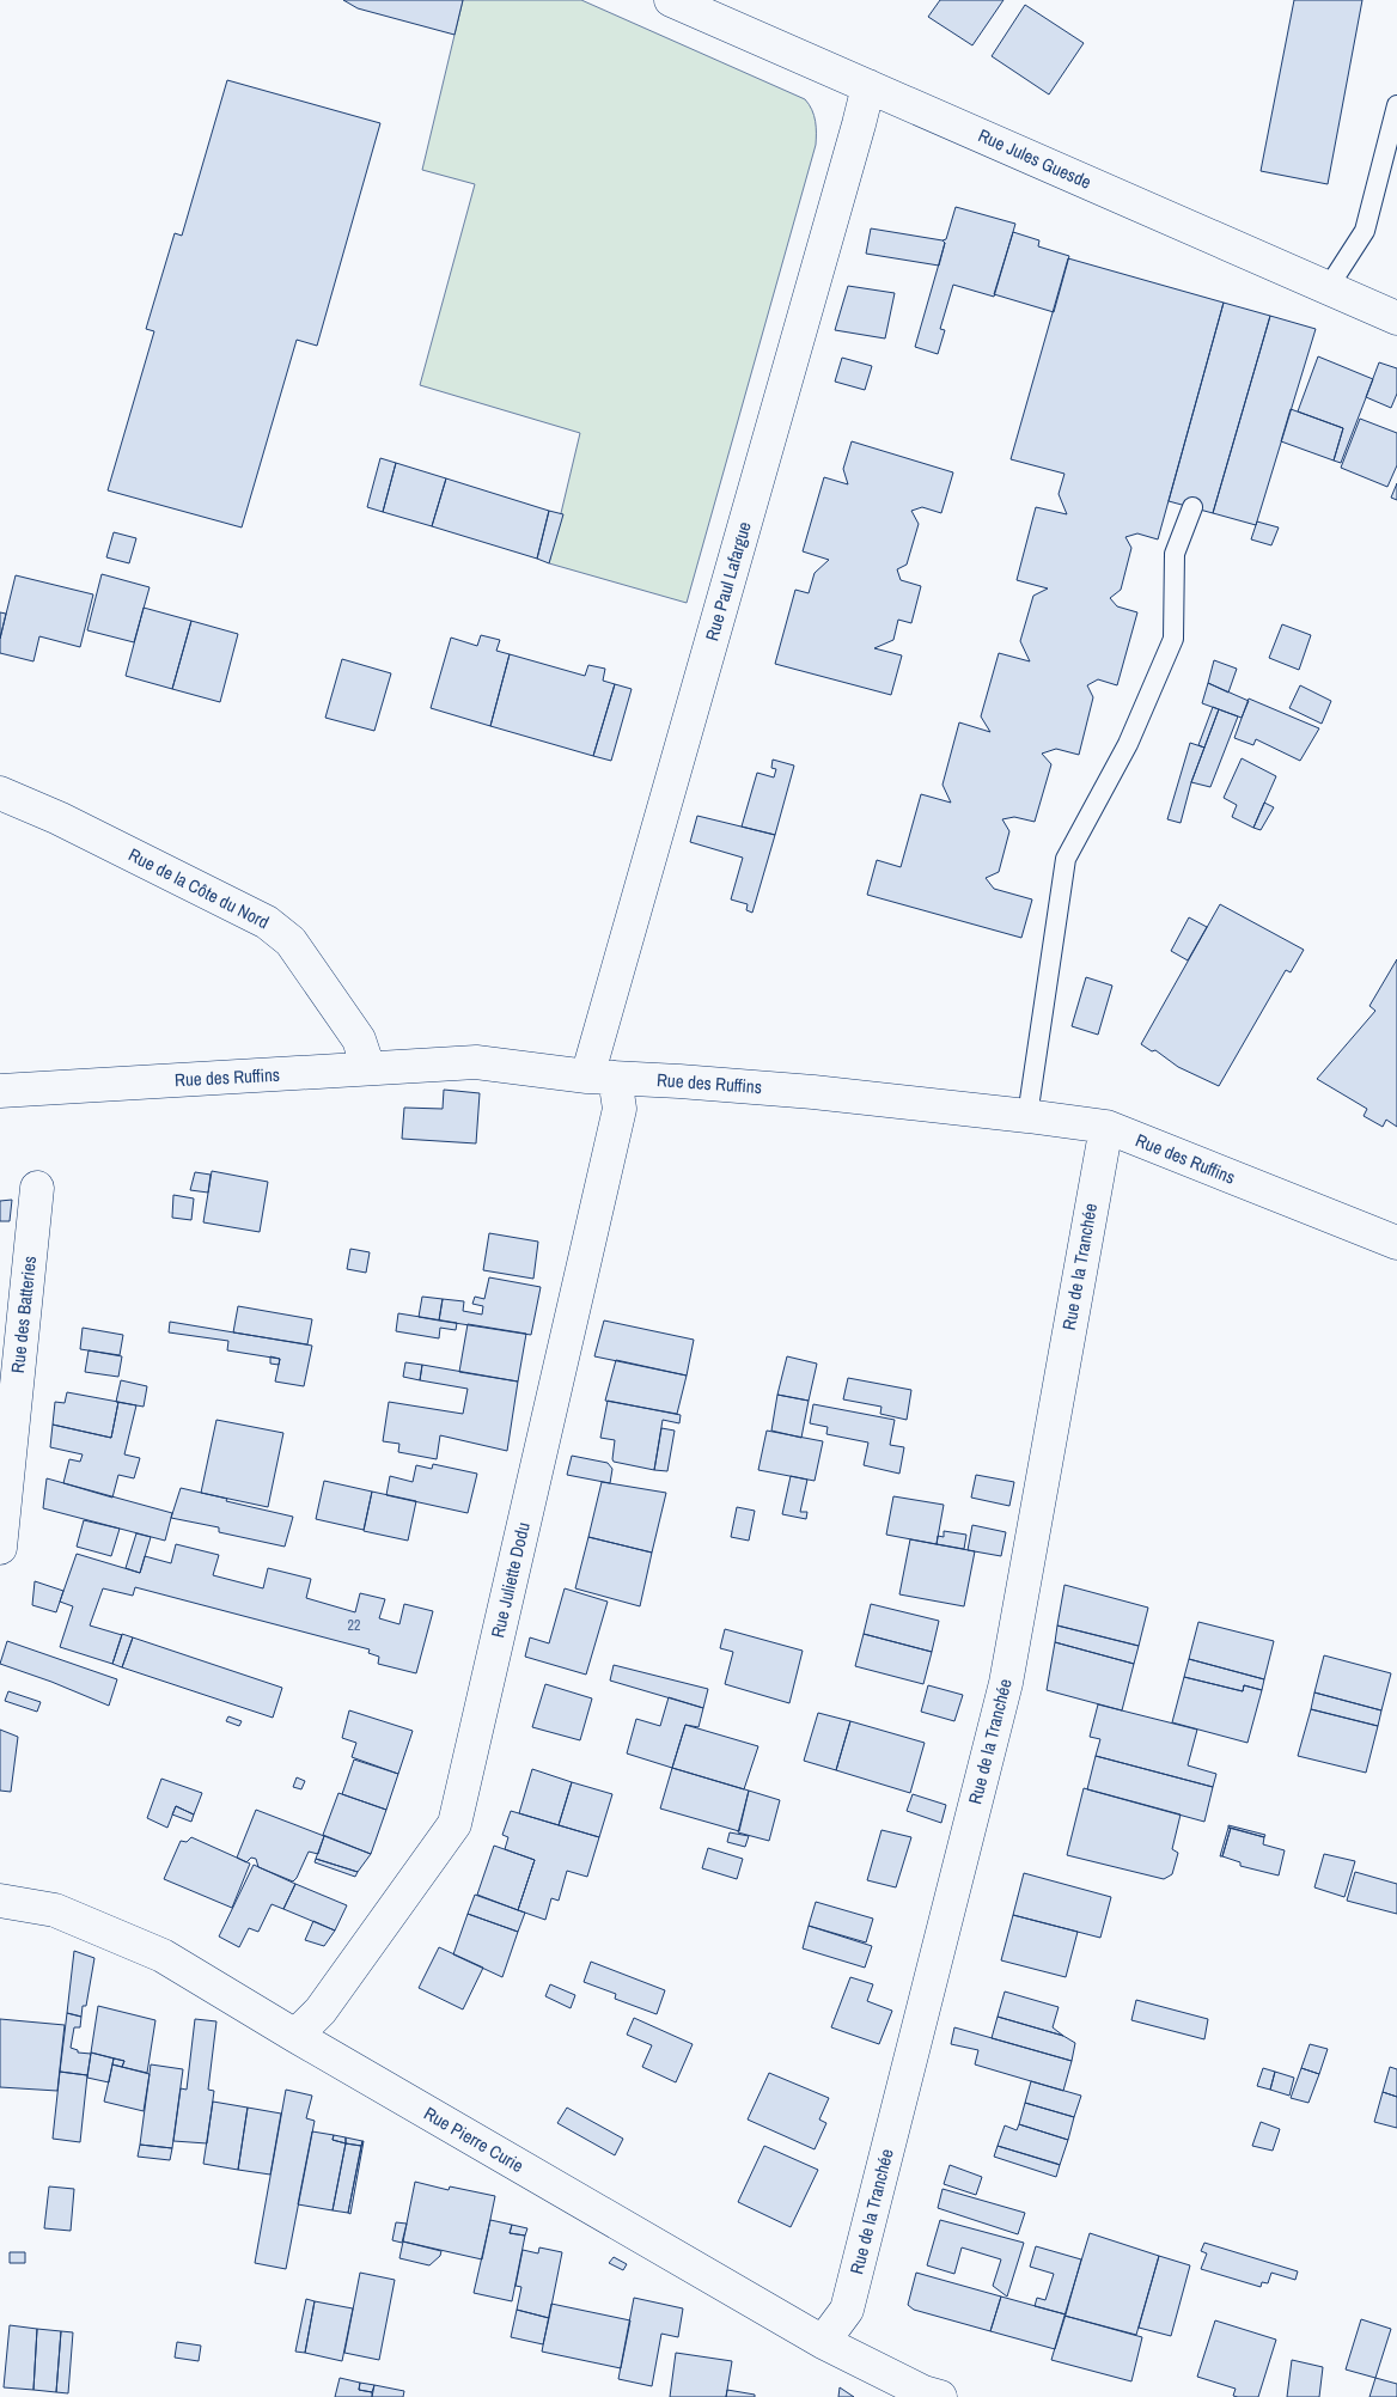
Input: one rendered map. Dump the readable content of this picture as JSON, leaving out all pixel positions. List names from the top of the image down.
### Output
{
  "streets": {
    "street": [
      "Rue Jules Guesde",
      "Rue Paul Lafargue",
      "Rue de la Côte du Nord",
      "Rue des Ruffins",
      "Rue de la Tranchée",
      "Rue des Batteries",
      "Rue Juliette Dodu",
      "Rue Pierre Curie"
    ]
  },
  "crossings": [
    ["Rue Jules Guesde", "Rue Paul Lafargue"],
    ["Rue Paul Lafargue", "Rue des Ruffins"],
    ["Rue Paul Lafargue", "Rue Juliette Dodu"],
    ["Rue de la Côte du Nord", "Rue des Ruffins"],
    ["Rue des Ruffins", "Rue de la Tranchée"],
    ["Rue des Ruffins", "Rue Juliette Dodu"],
    ["Rue de la Tranchée", "Rue Pierre Curie"],
    ["Rue Juliette Dodu", "Rue Pierre Curie"]
  ],
  "house_numbers": ["22"]
}
